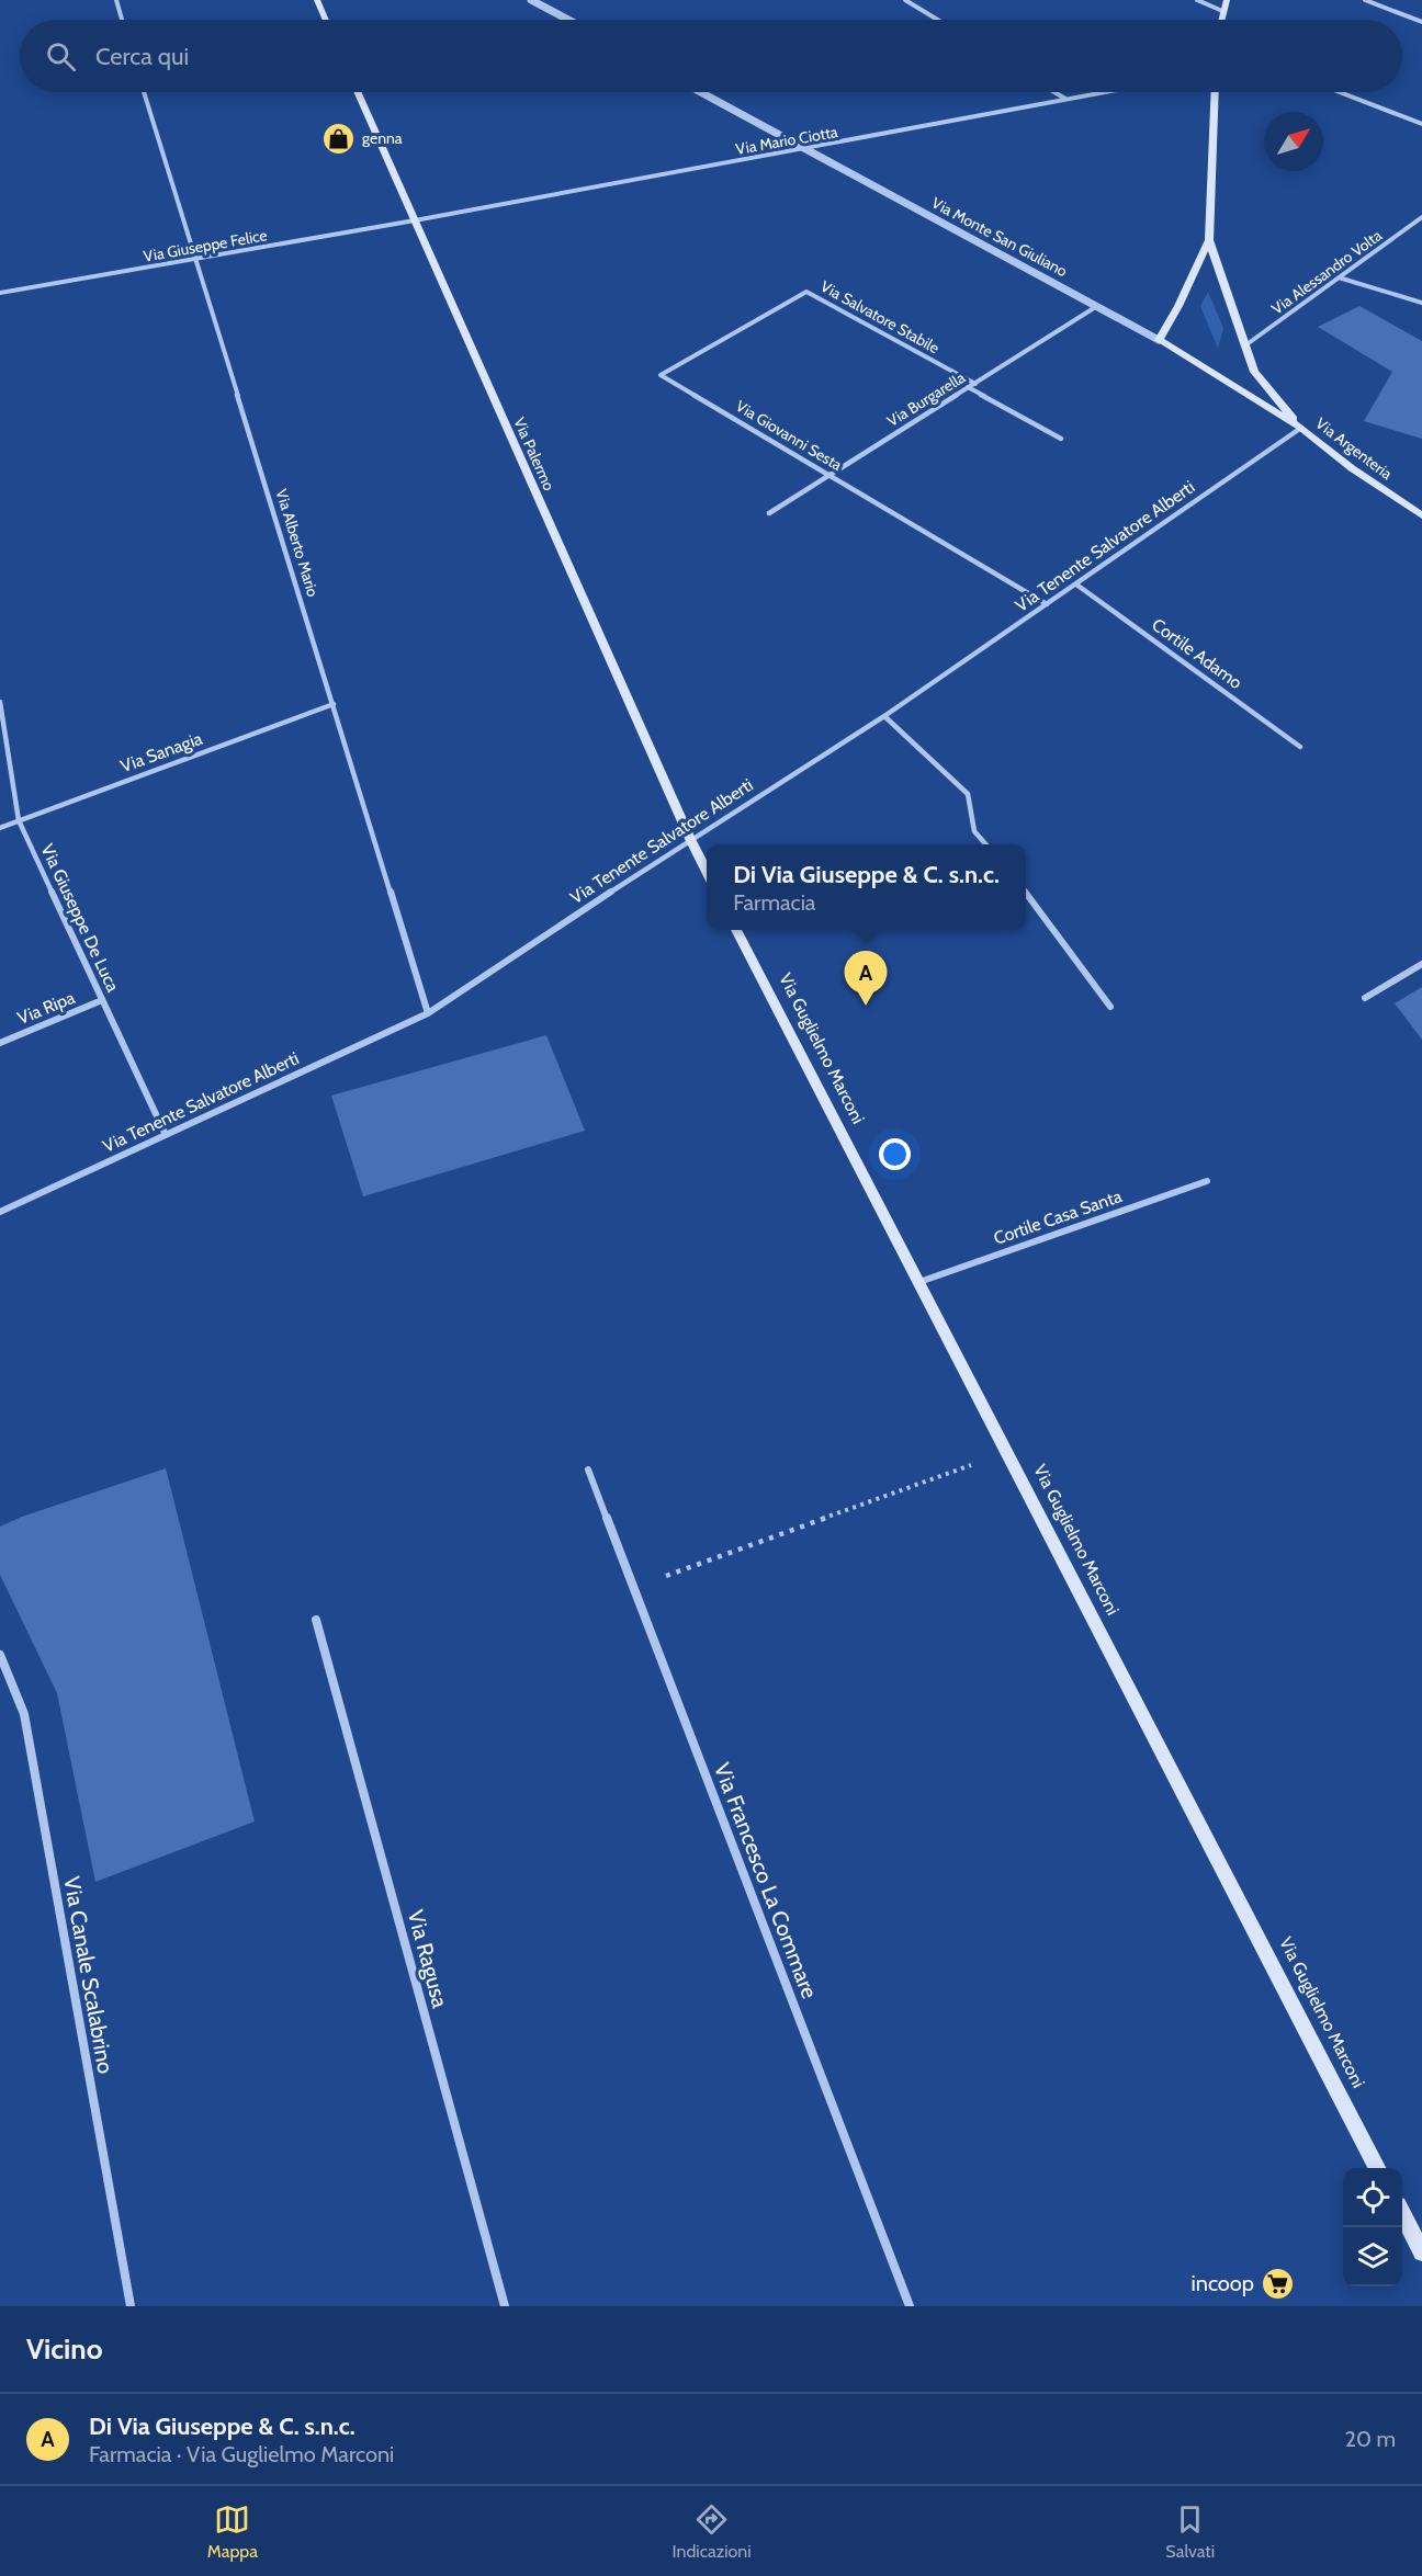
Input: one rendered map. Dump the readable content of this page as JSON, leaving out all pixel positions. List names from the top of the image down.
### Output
{
  "streets": {
    "main road": [
      "Via Monte San Giuliano",
      "Via Argenteria",
      "Via Palermo",
      "Via Guglielmo Marconi"
    ],
    "street": [
      "Via Mario Ciotta",
      "Via Giuseppe Felice",
      "Via Alessandro Volta",
      "Via Salvatore Stabile",
      "Via Burgarella",
      "Via Giovanni Sesta",
      "Via Alberto Mario",
      "Via Tenente Salvatore Alberti",
      "Cortile Adamo",
      "Via Sanagia",
      "Via Giuseppe De Luca",
      "Via Ripa",
      "Cortile Casa Santa",
      "Via Francesco La Commare",
      "Via Ragusa",
      "Via Canale Scalabrino"
    ]
  },
  "crossings": [
    ["Via Mario Ciotta", "Via Monte San Giuliano"],
    ["Via Mario Ciotta", "Via Giuseppe Felice"],
    ["Via Mario Ciotta", "Via Palermo"],
    ["Via Monte San Giuliano", "Via Burgarella"],
    ["Via Monte San Giuliano", "Via Argenteria"],
    ["Via Monte San Giuliano", "Via Tenente Salvatore Alberti"],
    ["Via Giuseppe Felice", "Via Palermo"],
    ["Via Giuseppe Felice", "Via Alberto Mario"],
    ["Via Salvatore Stabile", "Via Burgarella"],
    ["Via Salvatore Stabile", "Via Giovanni Sesta"],
    ["Via Burgarella", "Via Giovanni Sesta"],
    ["Via Giovanni Sesta", "Via Tenente Salvatore Alberti"],
    ["Via Argenteria", "Via Tenente Salvatore Alberti"],
    ["Via Palermo", "Via Tenente Salvatore Alberti"],
    ["Via Alberto Mario", "Via Tenente Salvatore Alberti"],
    ["Via Alberto Mario", "Via Sanagia"],
    ["Via Tenente Salvatore Alberti", "Cortile Adamo"],
    ["Via Tenente Salvatore Alberti", "Via Giuseppe De Luca"],
    ["Via Sanagia", "Via Giuseppe De Luca"],
    ["Via Giuseppe De Luca", "Via Ripa"],
    ["Via Guglielmo Marconi", "Cortile Casa Santa"]
  ],
  "places": {
    "shop": ["genna"],
    "supermarket": ["incoop"]
  },
  "north": "top right",
  "page": {
    "search": "Cerca qui",
    "popup": ["Di Via Giuseppe & C. s.n.c.", "Farmacia"],
    "pins": "A",
    "heading": "Vicino",
    "list": [
      {
        "mark": "A",
        "name": "Di Via Giuseppe & C. s.n.c.",
        "note": "Farmacia · Via Guglielmo Marconi",
        "value": "20 m"
      }
    ],
    "nav": ["Mappa", "Indicazioni", "Salvati"]
  }
}
